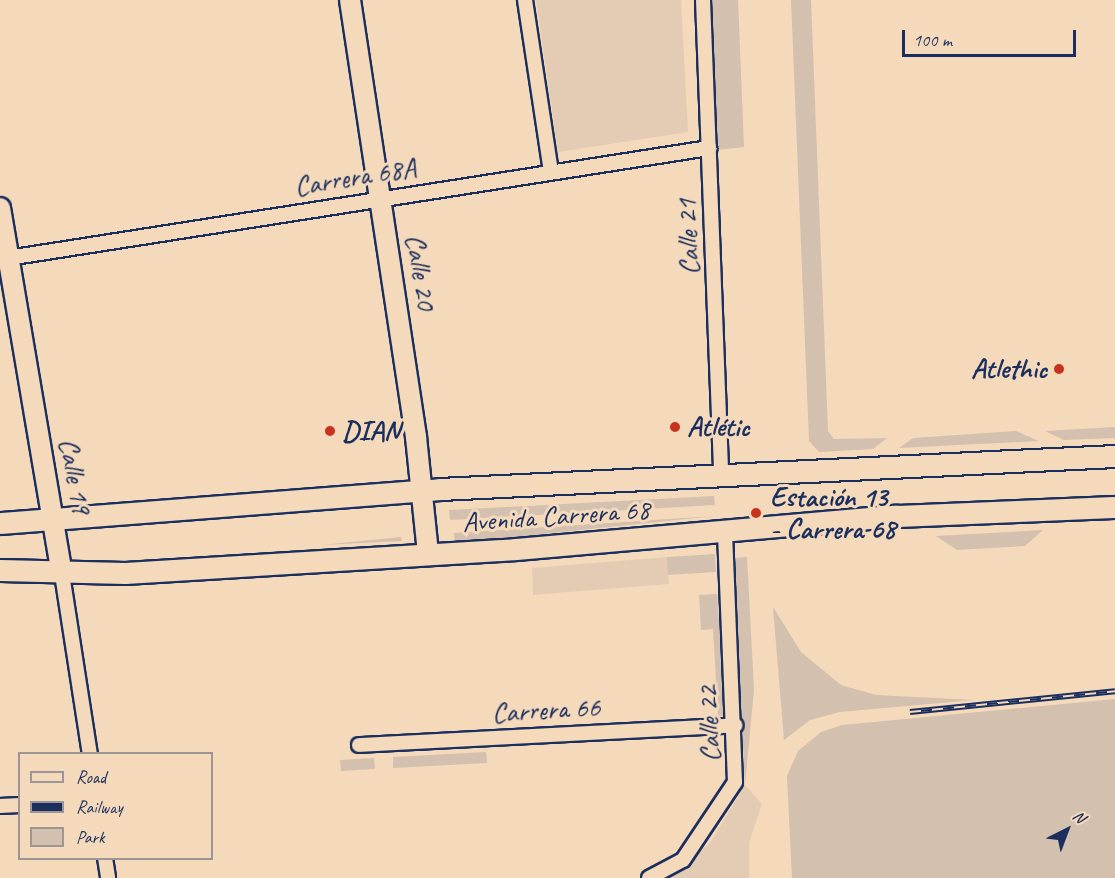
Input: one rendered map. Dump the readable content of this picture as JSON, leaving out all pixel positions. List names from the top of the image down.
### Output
{
  "streets": {
    "main road": ["Avenida Carrera 68"],
    "street": [
      "Carrera 68A",
      "Calle 21",
      "Calle 20",
      "Calle 19",
      "Carrera 66",
      "Calle 22"
    ]
  },
  "crossings": [
    ["Carrera 68A", "Calle 21"],
    ["Carrera 68A", "Calle 20"],
    ["Carrera 68A", "Calle 19"],
    ["Calle 21", "Avenida Carrera 68"],
    ["Calle 20", "Avenida Carrera 68"],
    ["Calle 19", "Avenida Carrera 68"],
    ["Avenida Carrera 68", "Calle 22"],
    ["Carrera 66", "Calle 22"]
  ],
  "places": [
    "Atlethic",
    "Atlétic",
    "DIAN",
    "Estación 13 - Carrera 68"
  ],
  "legend": ["Road", "Railway", "Park"],
  "scale_bar": "100 m",
  "north": "top right"
}
